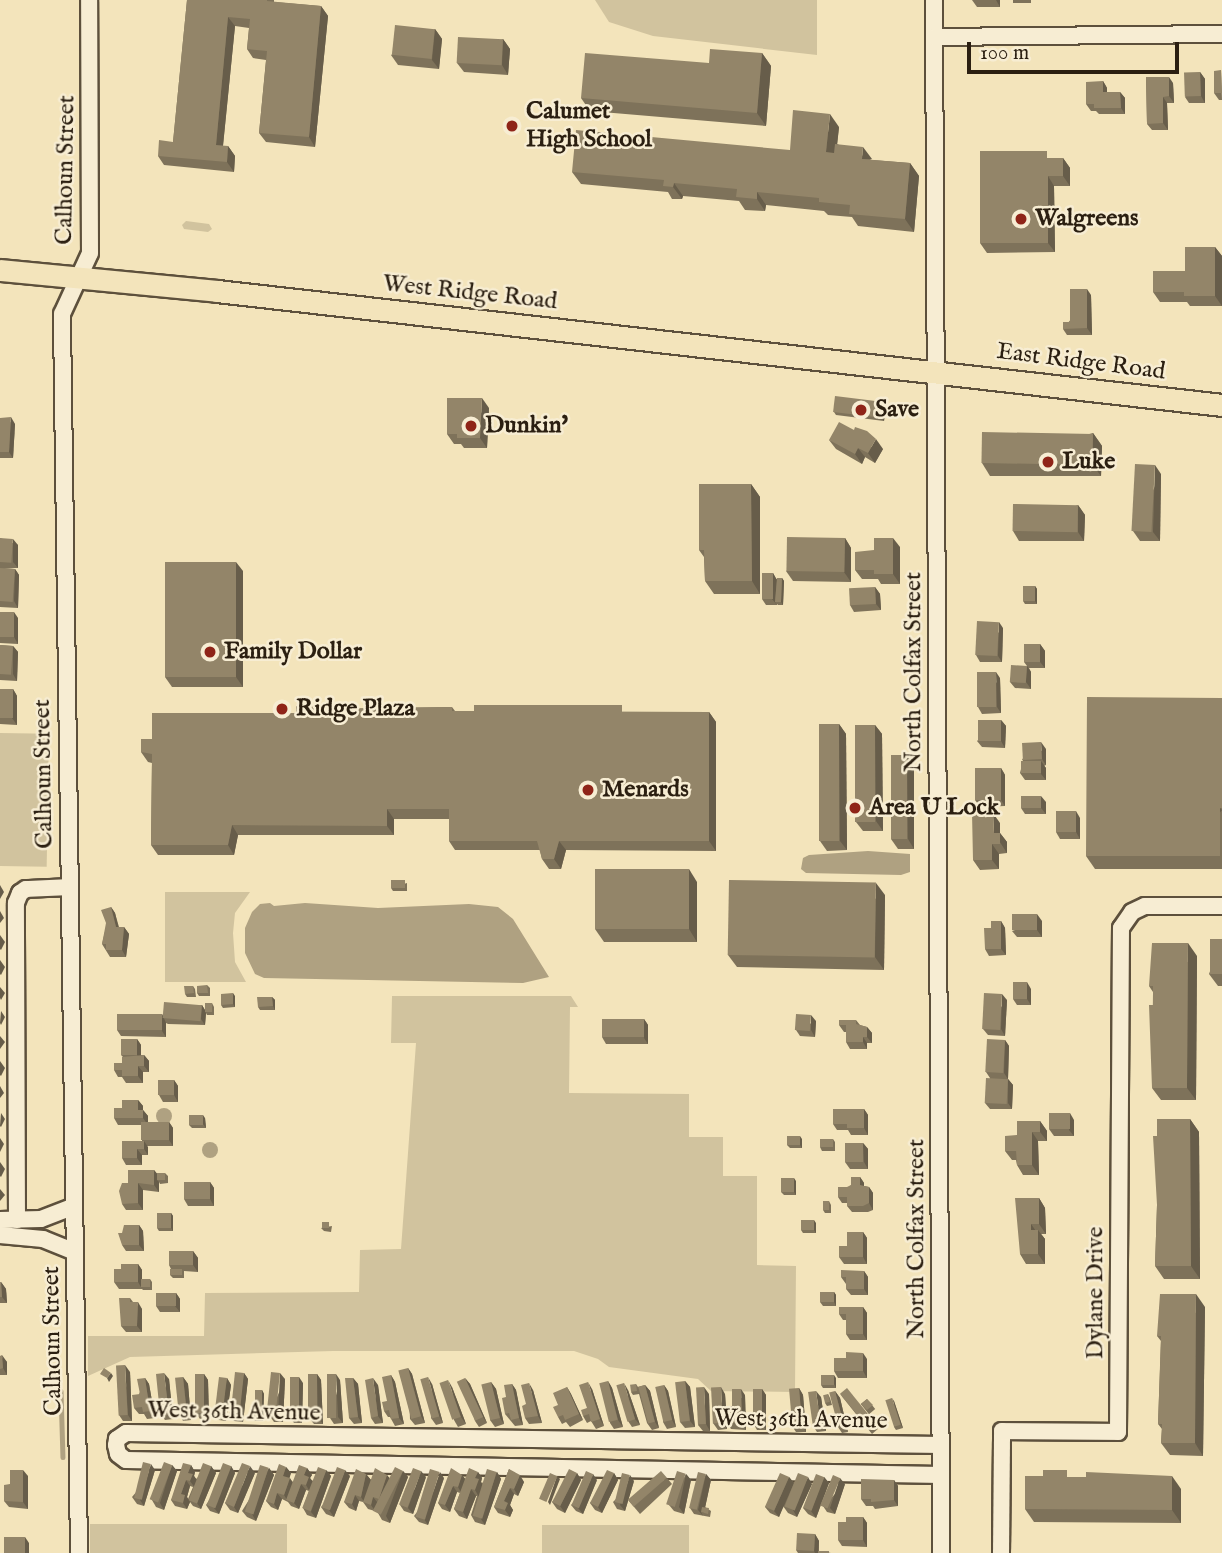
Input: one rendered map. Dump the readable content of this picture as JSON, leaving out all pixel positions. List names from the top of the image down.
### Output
{
  "streets": {
    "main road": ["West Ridge Road", "East Ridge Road"],
    "street": [
      "Calhoun Street",
      "North Colfax Street",
      "Dylane Drive",
      "West 36th Avenue"
    ]
  },
  "crossings": [
    ["Calhoun Street", "West Ridge Road"],
    ["West Ridge Road", "East Ridge Road"],
    ["West Ridge Road", "North Colfax Street"],
    ["East Ridge Road", "North Colfax Street"],
    ["North Colfax Street", "West 36th Avenue"]
  ],
  "places": [
    "Calumet High School",
    "Walgreens",
    "Save",
    "Dunkin'",
    "Luke",
    "Family Dollar",
    "Ridge Plaza",
    "Menards",
    "Area U Lock"
  ],
  "scale_bar": "100 m"
}
